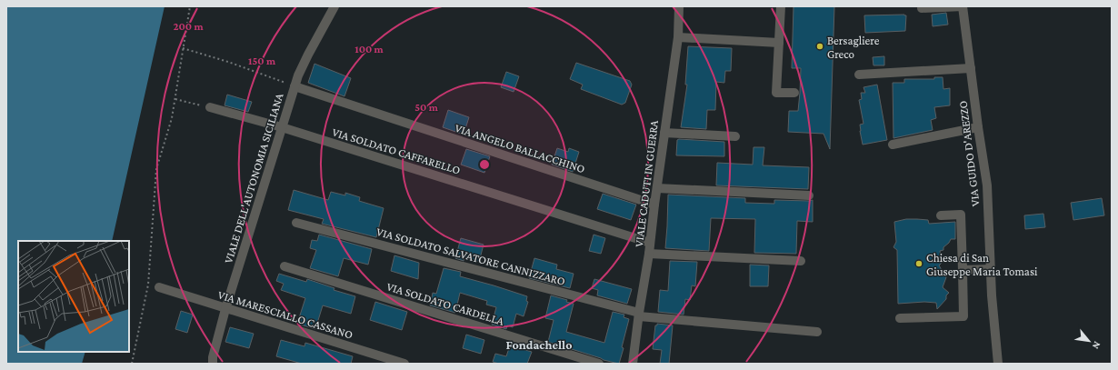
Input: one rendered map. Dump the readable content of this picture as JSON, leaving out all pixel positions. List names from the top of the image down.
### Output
{
  "streets": {
    "street": [
      "VIA ANGELO BALLACCHINO",
      "VIA SOLDATO CAFFARELLO",
      "VIA GUIDO D'AREZZO",
      "VIALE DELL'AUTONOMIA SICILIANA",
      "VIALE CADUTI IN GUERRA",
      "VIA SOLDATO SALVATORE CANNIZZARO",
      "VIA SOLDATO CARDELLA",
      "VIA MARESCIALLO CASSANO"
    ]
  },
  "crossings": [
    ["VIA ANGELO BALLACCHINO", "VIALE DELL'AUTONOMIA SICILIANA"],
    ["VIA ANGELO BALLACCHINO", "VIALE CADUTI IN GUERRA"],
    ["VIA SOLDATO CAFFARELLO", "VIALE DELL'AUTONOMIA SICILIANA"],
    ["VIA SOLDATO CAFFARELLO", "VIALE CADUTI IN GUERRA"],
    ["VIALE DELL'AUTONOMIA SICILIANA", "VIA MARESCIALLO CASSANO"],
    ["VIALE CADUTI IN GUERRA", "VIA SOLDATO SALVATORE CANNIZZARO"]
  ],
  "districts": ["Fondachello"],
  "places": ["Bersagliere Greco", "Chiesa di San Giuseppe Maria Tomasi"],
  "north": "bottom right",
  "rings": [
    "200 m",
    "100 m",
    "150 m",
    "50 m"
  ]
}
